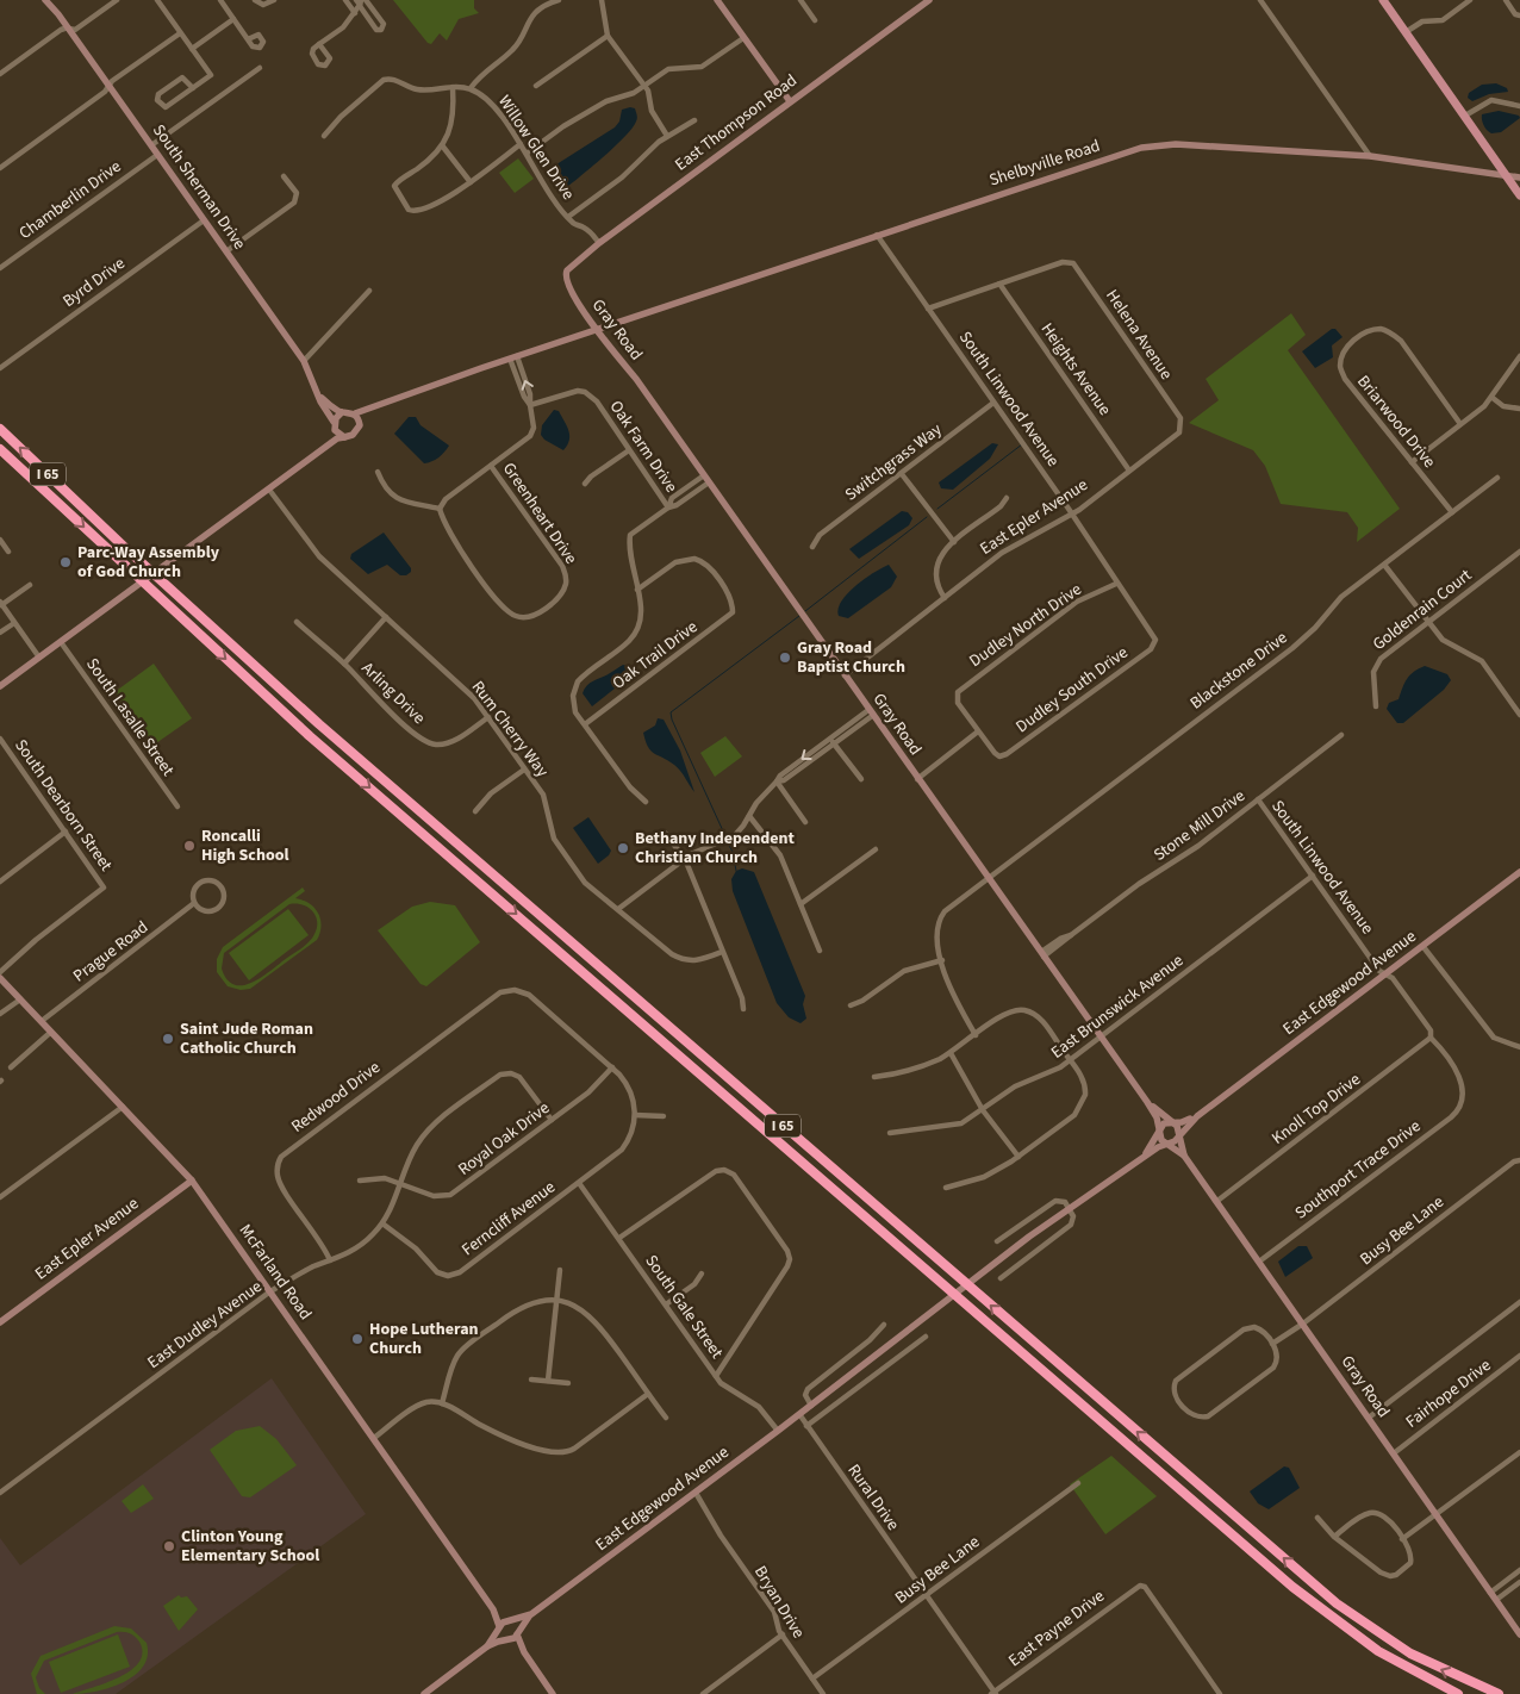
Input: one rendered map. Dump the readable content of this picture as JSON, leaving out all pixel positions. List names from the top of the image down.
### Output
{
  "streets": {
    "highway": ["I 65"],
    "main road": [
      "East Thompson Road",
      "Shelbyville Road",
      "South Sherman Drive",
      "Gray Road",
      "East Epler Avenue",
      "East Edgewood Avenue",
      "McFarland Road"
    ],
    "street": [
      "Willow Glen Drive",
      "Chamberlin Drive",
      "Byrd Drive",
      "Helena Avenue",
      "Heights Avenue",
      "South Linwood Avenue",
      "Briarwood Drive",
      "Oak Farm Drive",
      "Switchgrass Way",
      "Greenheart Drive",
      "Goldenrain Court",
      "Dudley North Drive",
      "Oak Trail Drive",
      "Blackstone Drive",
      "Dudley South Drive",
      "Arling Drive",
      "South Lasalle Street",
      "Rum Cherry Way",
      "South Dearborn Street",
      "Stone Mill Drive",
      "Prague Road",
      "East Brunswick Avenue",
      "Redwood Drive",
      "Knoll Top Drive",
      "Royal Oak Drive",
      "Southport Trace Drive",
      "Ferncliff Avenue",
      "Busy Bee Lane",
      "South Gale Street",
      "East Dudley Avenue",
      "Fairhope Drive",
      "Rural Drive",
      "Bryan Drive",
      "East Payne Drive"
    ]
  },
  "crossings": [
    ["East Thompson Road", "Willow Glen Drive"],
    ["East Thompson Road", "Gray Road"],
    ["Shelbyville Road", "Gray Road"],
    ["Shelbyville Road", "South Linwood Avenue"],
    ["South Sherman Drive", "Chamberlin Drive"],
    ["South Sherman Drive", "Byrd Drive"],
    ["Gray Road", "East Epler Avenue"],
    ["Gray Road", "Blackstone Drive"],
    ["Gray Road", "Stone Mill Drive"],
    ["Gray Road", "East Edgewood Avenue"],
    ["Gray Road", "East Brunswick Avenue"],
    ["Gray Road", "Knoll Top Drive"],
    ["Gray Road", "Southport Trace Drive"],
    ["Gray Road", "Busy Bee Lane"],
    ["Gray Road", "Fairhope Drive"],
    ["Helena Avenue", "Heights Avenue"],
    ["Helena Avenue", "East Epler Avenue"],
    ["Heights Avenue", "East Epler Avenue"],
    ["South Linwood Avenue", "Switchgrass Way"],
    ["South Linwood Avenue", "East Epler Avenue"],
    ["South Linwood Avenue", "Dudley North Drive"],
    ["South Linwood Avenue", "Dudley South Drive"],
    ["South Linwood Avenue", "Stone Mill Drive"],
    ["South Linwood Avenue", "East Edgewood Avenue"],
    ["South Linwood Avenue", "East Brunswick Avenue"],
    ["South Linwood Avenue", "Knoll Top Drive"],
    ["South Linwood Avenue", "Southport Trace Drive"],
    ["Briarwood Drive", "Blackstone Drive"],
    ["East Epler Avenue", "McFarland Road"],
    ["Dudley North Drive", "Dudley South Drive"],
    ["Arling Drive", "Rum Cherry Way"],
    ["Prague Road", "McFarland Road"],
    ["East Edgewood Avenue", "McFarland Road"],
    ["East Edgewood Avenue", "South Gale Street"],
    ["East Edgewood Avenue", "Rural Drive"],
    ["East Edgewood Avenue", "Bryan Drive"],
    ["Redwood Drive", "Royal Oak Drive"],
    ["Redwood Drive", "East Dudley Avenue"],
    ["Royal Oak Drive", "East Dudley Avenue"],
    ["Ferncliff Avenue", "South Gale Street"],
    ["Ferncliff Avenue", "East Dudley Avenue"],
    ["Busy Bee Lane", "Rural Drive"],
    ["Busy Bee Lane", "Bryan Drive"],
    ["McFarland Road", "East Dudley Avenue"],
    ["Rural Drive", "East Payne Drive"]
  ],
  "places": [
    "Parc-Way Assembly of God Church",
    "Gray Road Baptist Church",
    "Roncalli High School",
    "Bethany Independent Christian Church",
    "Saint Jude Roman Catholic Church",
    "Hope Lutheran Church",
    "Clinton Young Elementary School"
  ]
}
